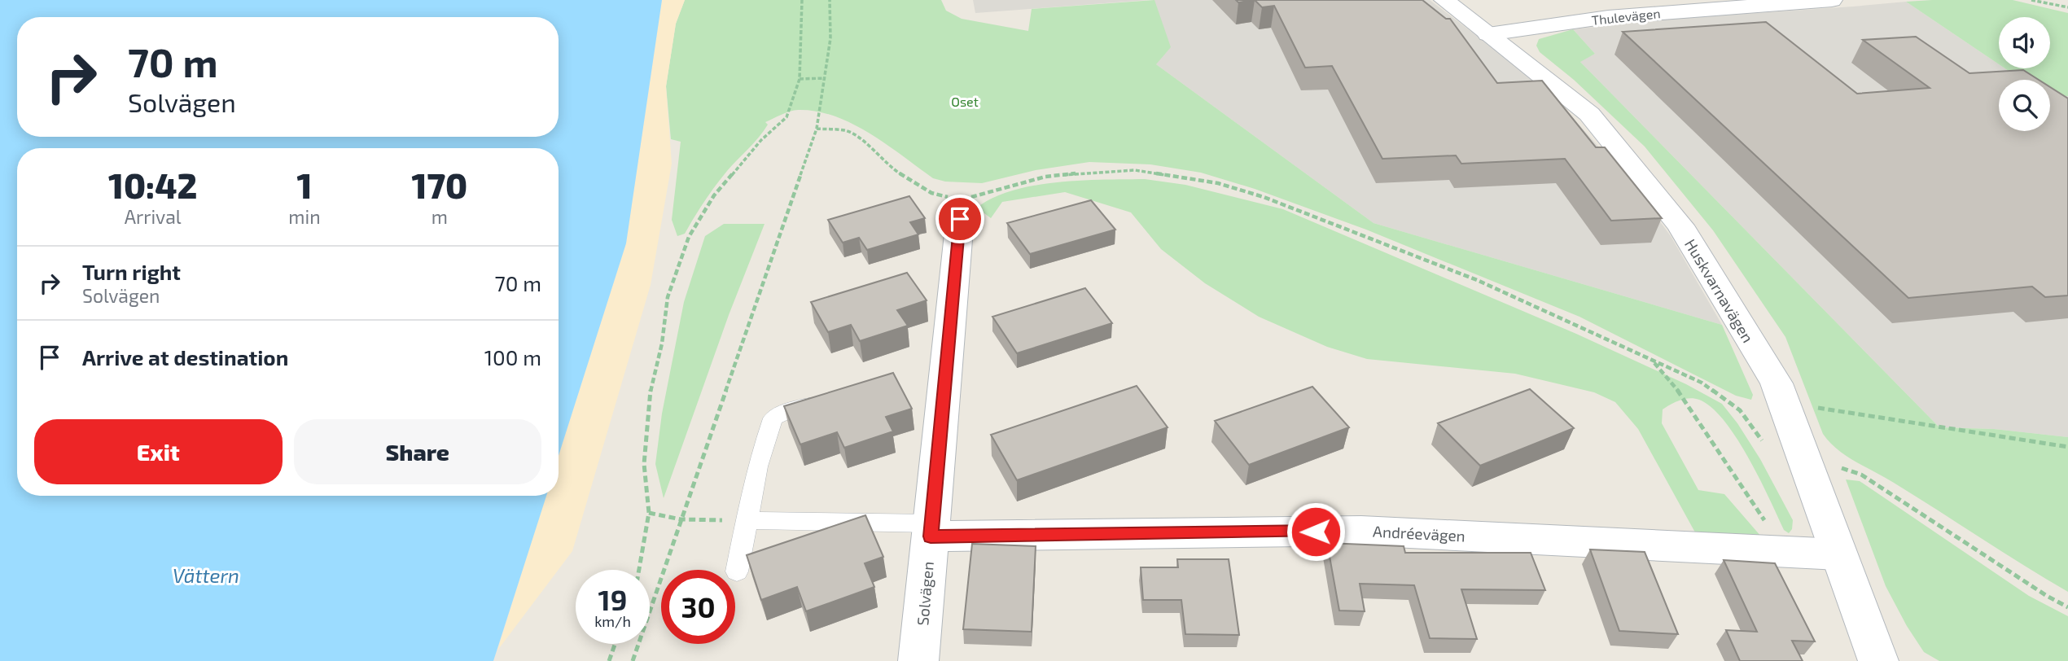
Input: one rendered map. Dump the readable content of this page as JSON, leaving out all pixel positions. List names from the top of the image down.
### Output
{
  "streets": {
    "street": [
      "Thulevägen",
      "Huskvarnavägen",
      "Andréevägen",
      "Solvägen"
    ]
  },
  "crossings": [
    ["Thulevägen", "Huskvarnavägen"],
    ["Huskvarnavägen", "Andréevägen"],
    ["Andréevägen", "Solvägen"]
  ],
  "water": ["Vättern"],
  "parks": ["Oset"],
  "page": {
    "turn": ["70 m", "Solvägen"],
    "eta": [
      "10:42",
      "Arrival",
      "1",
      "min",
      "170",
      "m"
    ],
    "list": [
      {
        "name": "Turn right",
        "note": "Solvägen",
        "value": "70 m"
      },
      {
        "name": "Arrive at destination",
        "value": "100 m"
      }
    ],
    "buttons": ["Exit", "Share"],
    "speed": "19 km/h",
    "limit": "30"
  }
}
